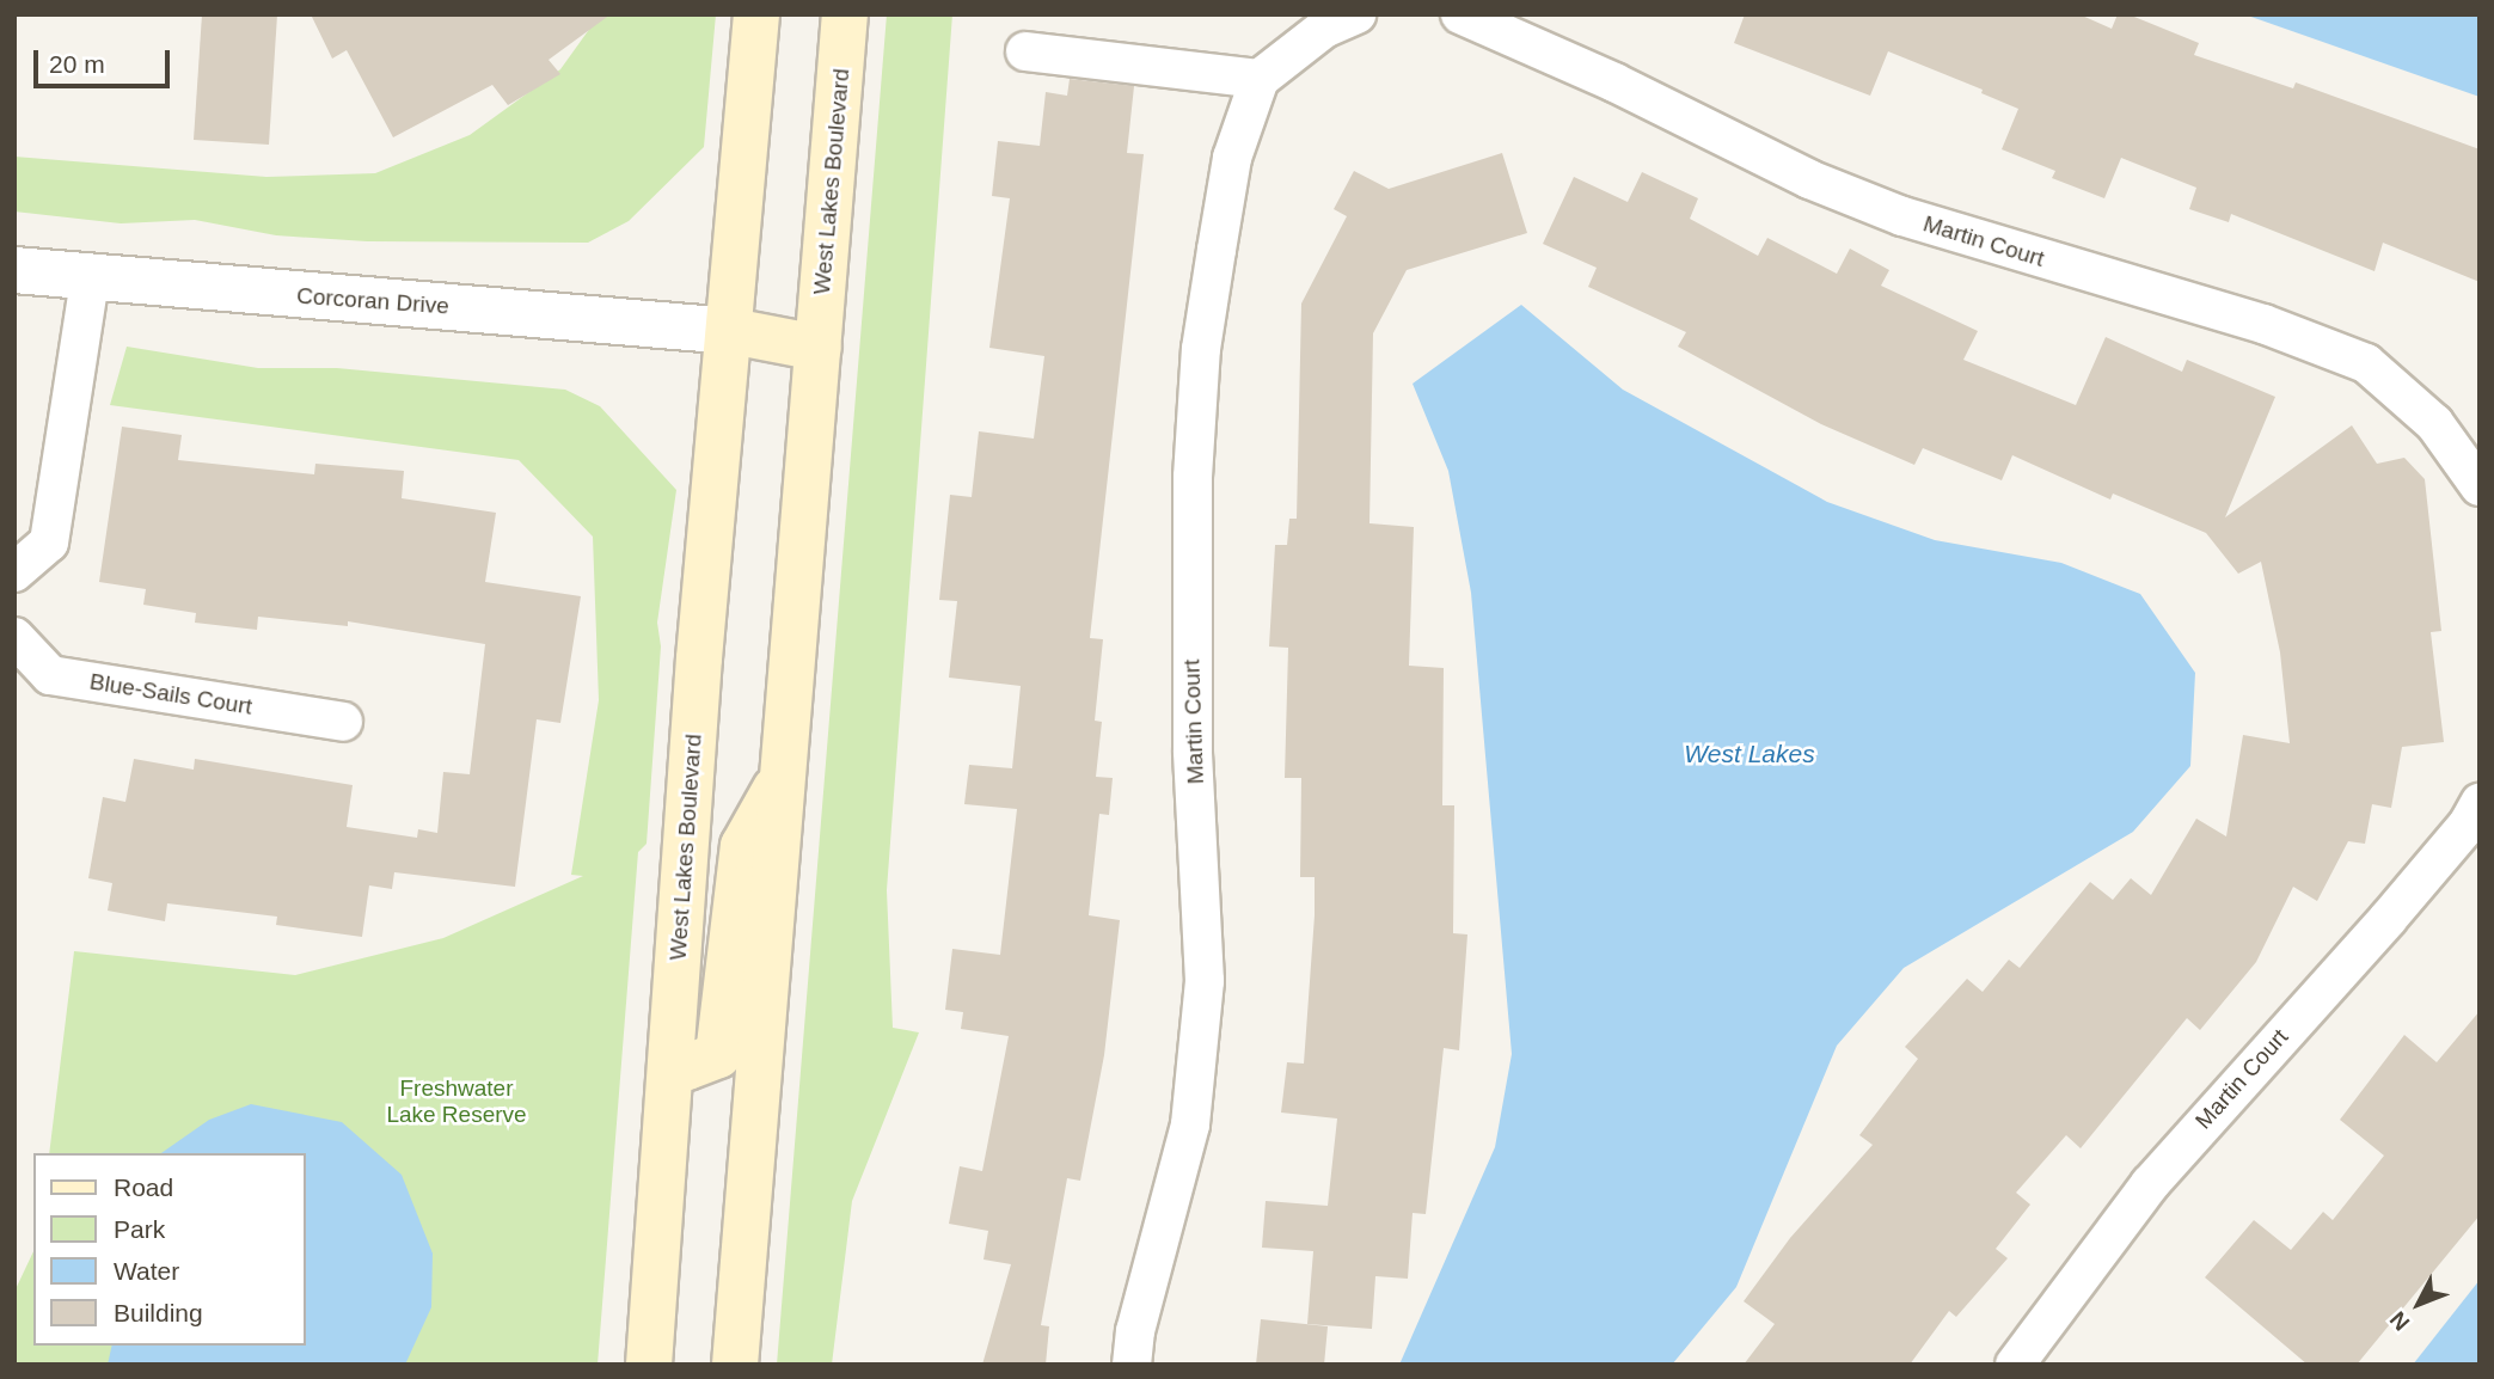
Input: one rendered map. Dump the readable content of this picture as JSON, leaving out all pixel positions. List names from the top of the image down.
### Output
{
  "streets": {
    "main road": ["West Lakes Boulevard"],
    "street": ["Martin Court", "Corcoran Drive", "Blue-Sails Court"]
  },
  "crossings": [
    ["West Lakes Boulevard", "Corcoran Drive"]
  ],
  "water": ["West Lakes"],
  "parks": ["Freshwater Lake Reserve"],
  "legend": [
    "Road",
    "Park",
    "Water",
    "Building"
  ],
  "scale_bar": "20 m",
  "north": "bottom left"
}
